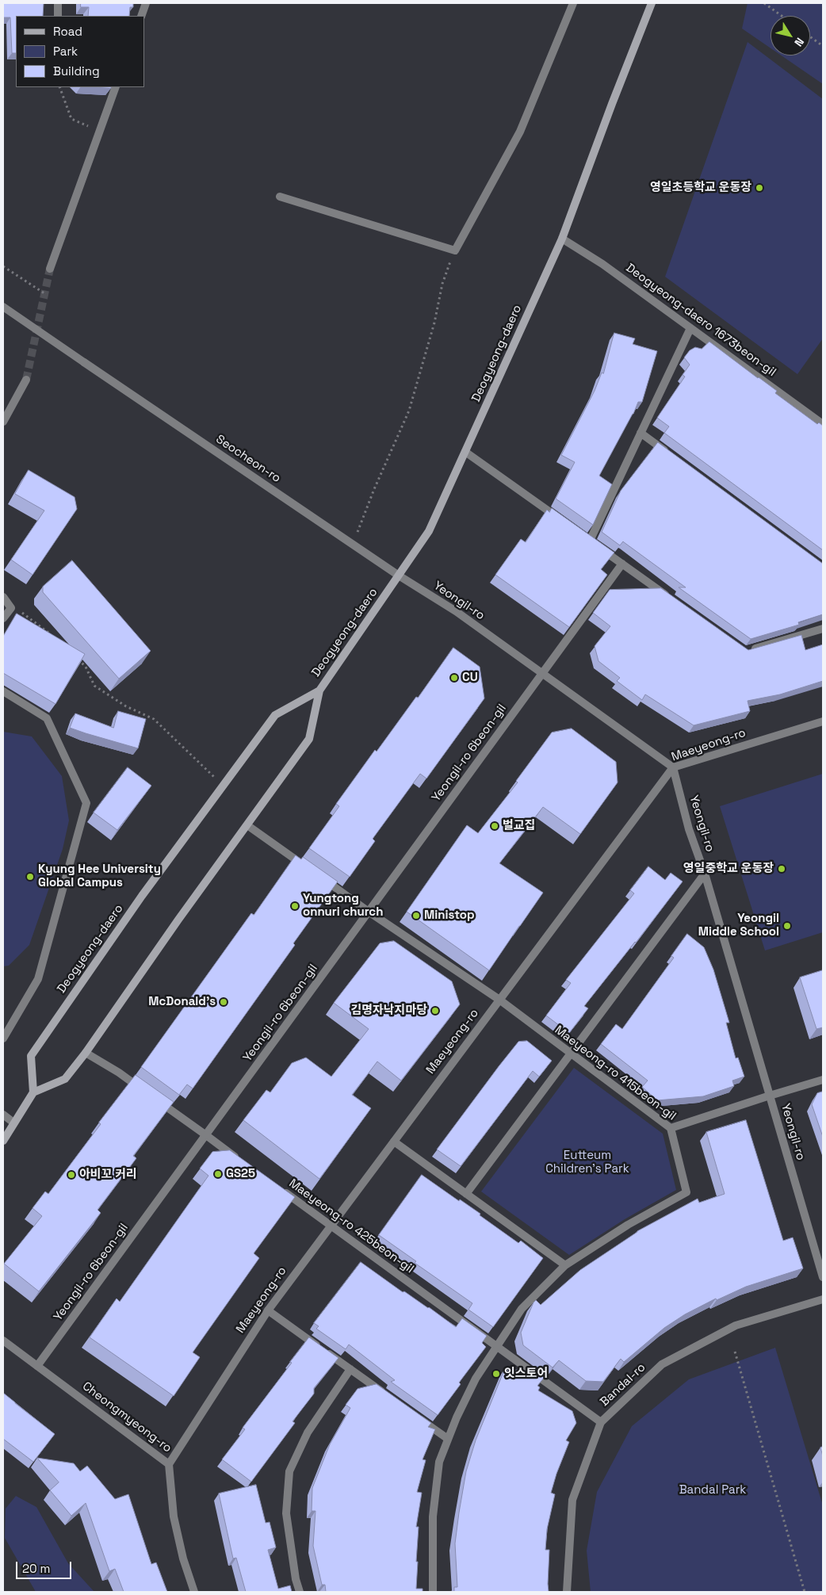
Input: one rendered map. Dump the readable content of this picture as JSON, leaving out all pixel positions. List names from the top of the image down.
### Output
{
  "streets": {
    "main road": ["Deogyeong-daero"],
    "street": [
      "Deogyeong-daero 1673beon-gil",
      "Seocheon-ro",
      "Yeongil-ro",
      "Maeyeong-ro",
      "Yeongil-ro 6beon-gil",
      "Maeyeong-ro 415beon-gil",
      "Maeyeong-ro 425beon-gil",
      "Bandal-ro",
      "Cheongmyeong-ro"
    ]
  },
  "crossings": [
    ["Deogyeong-daero 1673beon-gil", "Deogyeong-daero"],
    ["Deogyeong-daero", "Seocheon-ro"],
    ["Deogyeong-daero", "Yeongil-ro"],
    ["Seocheon-ro", "Yeongil-ro"],
    ["Yeongil-ro", "Maeyeong-ro"],
    ["Yeongil-ro", "Yeongil-ro 6beon-gil"],
    ["Maeyeong-ro", "Maeyeong-ro 415beon-gil"],
    ["Maeyeong-ro", "Maeyeong-ro 425beon-gil"],
    ["Maeyeong-ro", "Cheongmyeong-ro"],
    ["Yeongil-ro 6beon-gil", "Maeyeong-ro 415beon-gil"],
    ["Yeongil-ro 6beon-gil", "Cheongmyeong-ro"],
    ["Maeyeong-ro 415beon-gil", "Maeyeong-ro 425beon-gil"],
    ["Maeyeong-ro 425beon-gil", "Bandal-ro"]
  ],
  "parks": ["Eutteum Children's Park", "Bandal Park"],
  "places": [
    "영일초등학교 운동장",
    "CU",
    "벌교집",
    "영일중학교 운동장",
    "Kyung Hee University Global Campus",
    "Yungtong onnuri church",
    "Ministop",
    "Yeongil Middle School",
    "McDonald's",
    "김명자낙지마당",
    "GS25",
    "아비꼬 커리",
    "잇스토어"
  ],
  "legend": ["Road", "Park", "Building"],
  "scale_bar": "20 m",
  "north": "bottom right"
}
